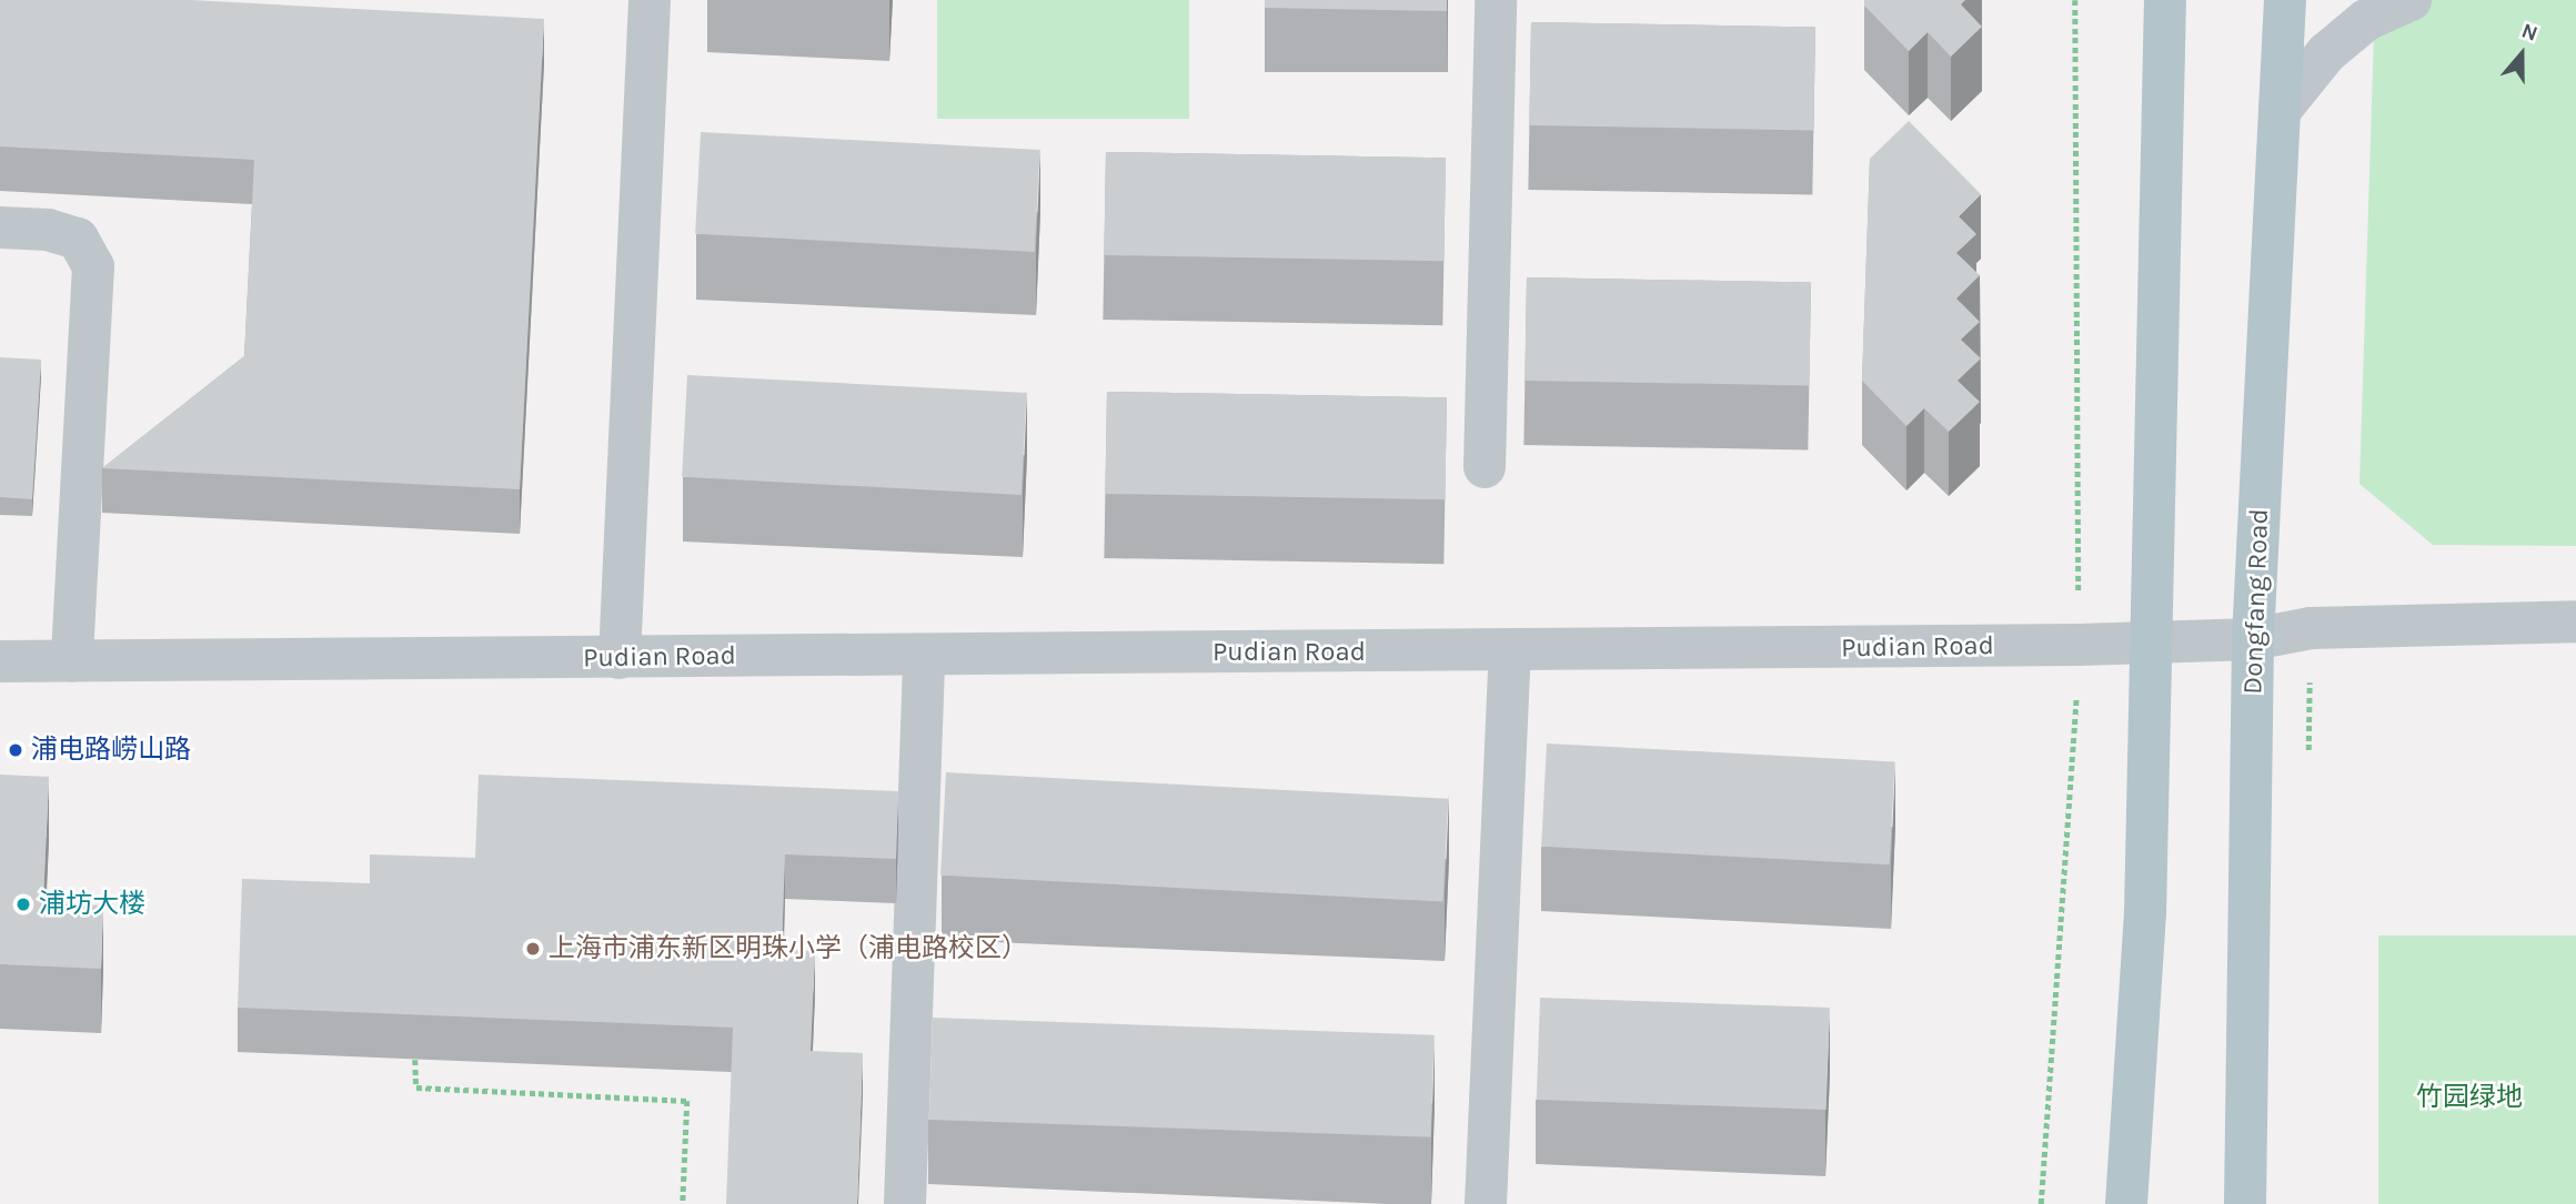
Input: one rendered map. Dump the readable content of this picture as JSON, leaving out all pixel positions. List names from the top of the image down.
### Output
{
  "streets": {
    "main road": ["Dongfang Road"],
    "street": ["Pudian Road"]
  },
  "crossings": [
    ["Dongfang Road", "Pudian Road"]
  ],
  "parks": ["竹园绿地"],
  "places": ["浦电路崂山路", "浦坊大楼", "上海市浦东新区明珠小学（浦电路校区）"],
  "north": "top"
}
